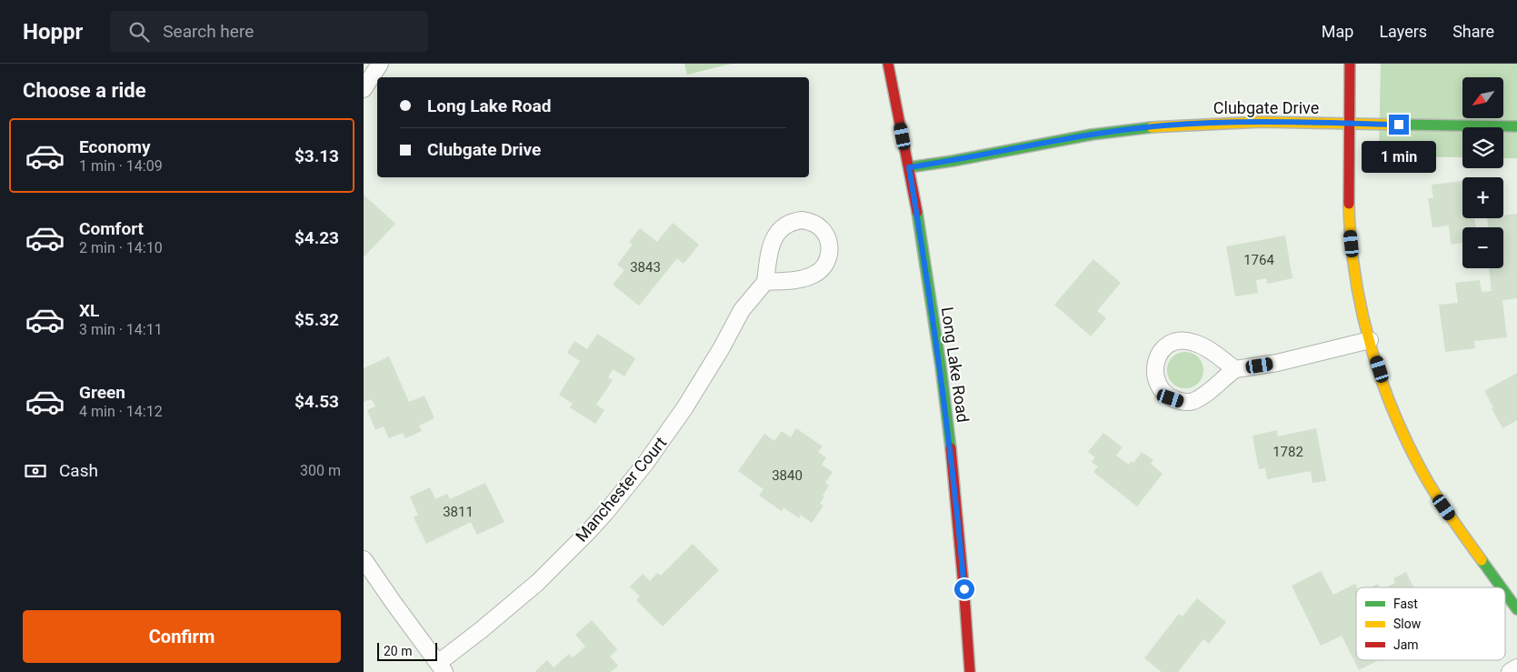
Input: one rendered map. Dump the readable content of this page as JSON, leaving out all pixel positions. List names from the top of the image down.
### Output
{
  "streets": {
    "street": ["Clubgate Drive", "Long Lake Road", "Manchester Court"]
  },
  "crossings": [
    ["Clubgate Drive", "Long Lake Road"]
  ],
  "house_numbers": [
    "1764",
    "3843",
    "1782",
    "3840",
    "3811"
  ],
  "legend": ["Fast", "Slow", "Jam"],
  "scale_bar": "20 m",
  "north": "bottom left",
  "page": {
    "header": "Hoppr",
    "search": "Search here",
    "nav": ["Map", "Layers", "Share"],
    "heading": "Choose a ride",
    "map_buttons": ["+", "−"],
    "banner": ["Long Lake Road", "Clubgate Drive"],
    "list": [
      {
        "name": "Economy",
        "note": "1 min · 14:09",
        "value": "$3.13"
      },
      {
        "name": "Comfort",
        "note": "2 min · 14:10",
        "value": "$4.23"
      },
      {
        "name": "XL",
        "note": "3 min · 14:11",
        "value": "$5.32"
      },
      {
        "name": "Green",
        "note": "4 min · 14:12",
        "value": "$4.53"
      }
    ],
    "bubble": "1 min",
    "pay": ["Cash", "300 m"],
    "buttons": "Confirm",
    "scale": "20 m"
  }
}
